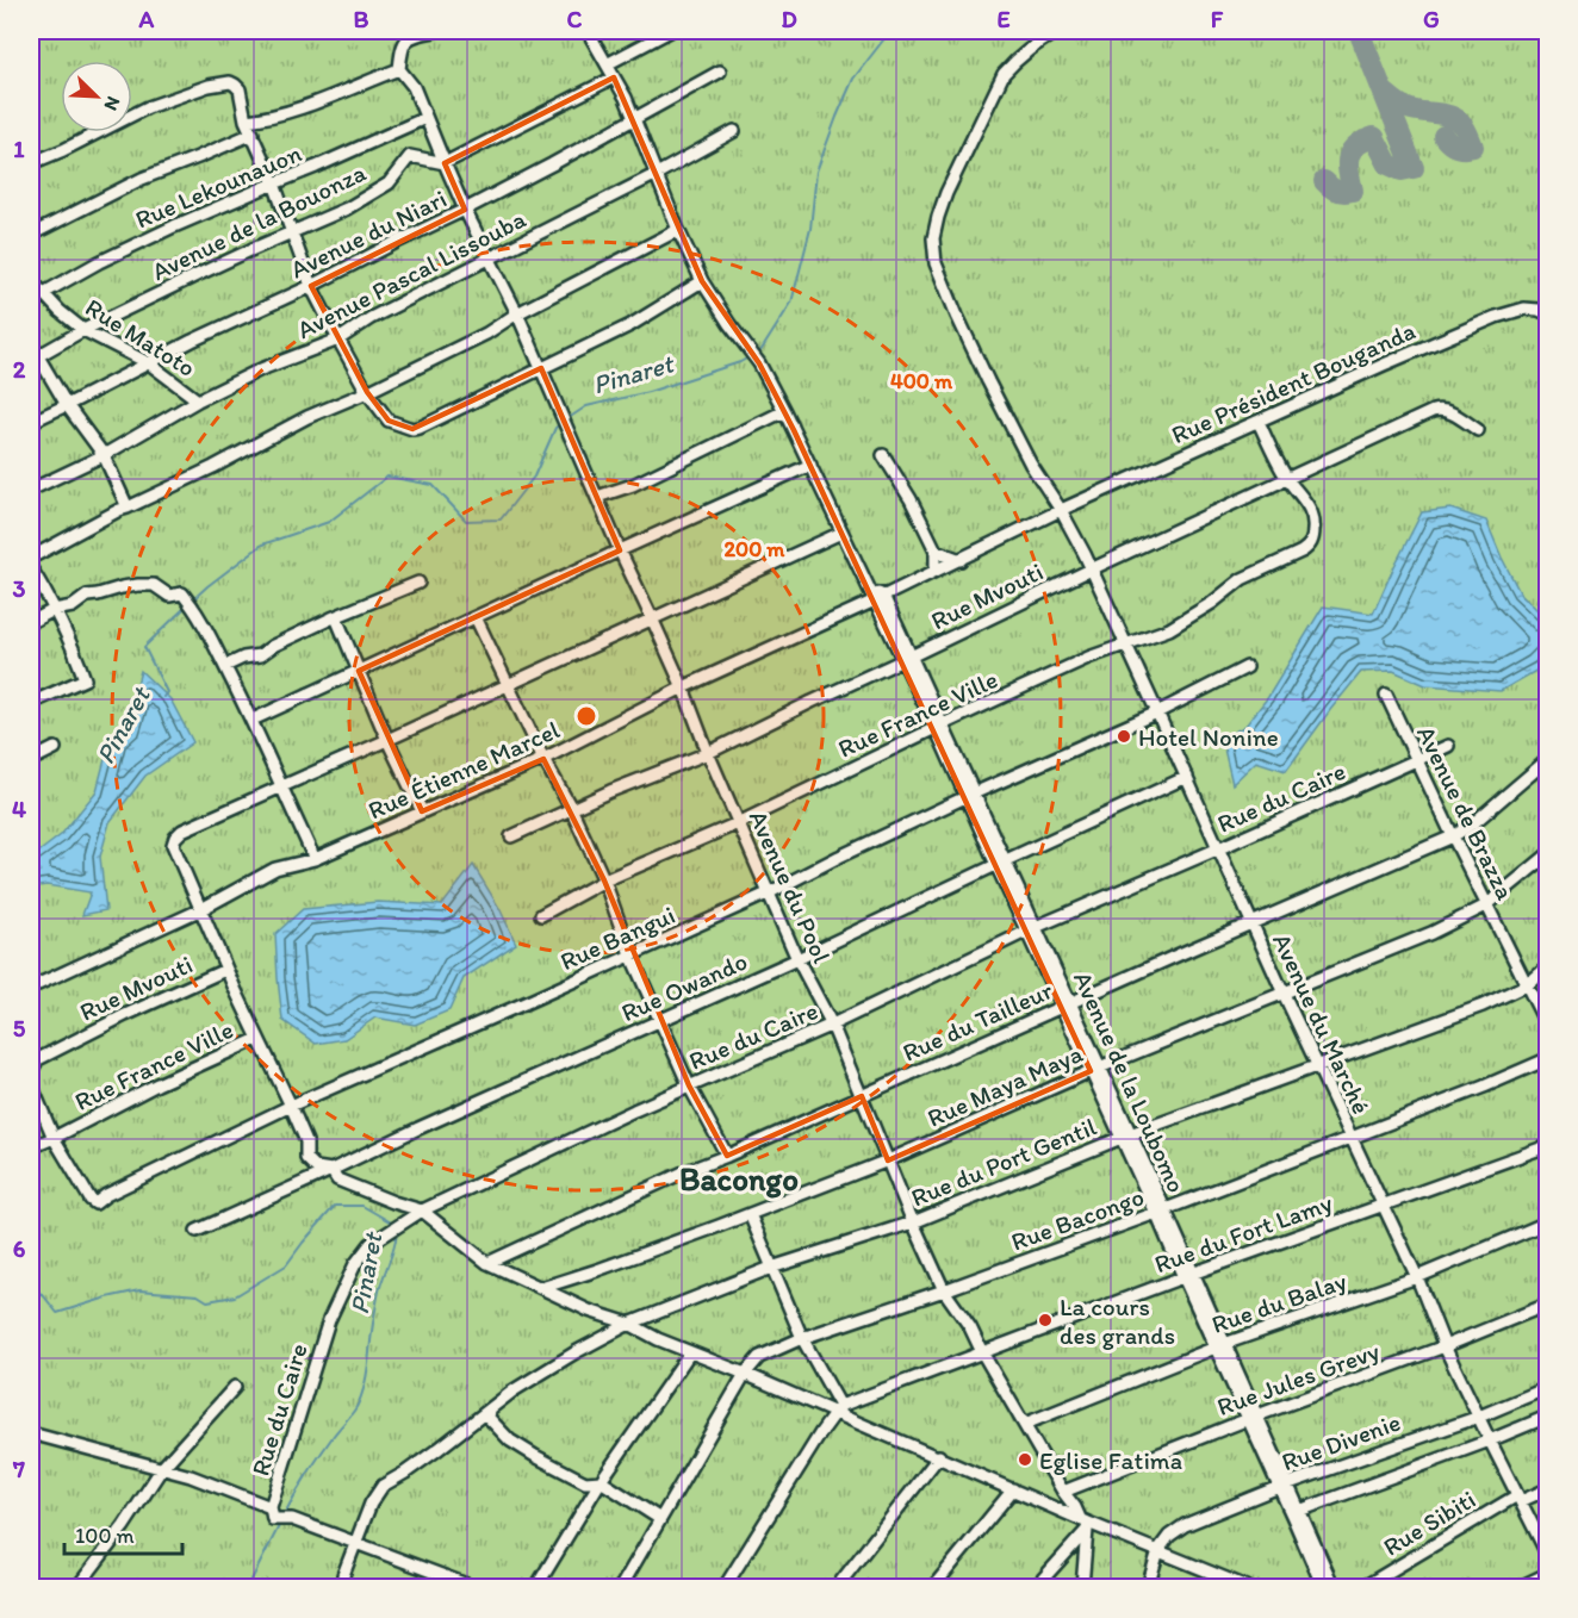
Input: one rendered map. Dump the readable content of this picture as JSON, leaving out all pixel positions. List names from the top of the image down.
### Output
{
  "streets": {
    "street": [
      "Rue Lekounauon",
      "Avenue de la Bouonza",
      "Avenue du Niari",
      "Avenue Pascal Lissouba",
      "Rue Matoto",
      "Rue Président Bouganda",
      "Rue Mvouti",
      "Rue France Ville",
      "Rue Étienne Marcel",
      "Rue du Caire",
      "Avenue de Brazza",
      "Avenue du Pool",
      "Rue Bangui",
      "Rue Owando",
      "Rue du Tailleur",
      "Avenue du Marché",
      "Avenue de la Loubomo",
      "Rue Maya Maya",
      "Rue du Port Gentil",
      "Rue Bacongo",
      "Rue du Fort Lamy",
      "Rue du Balay",
      "Rue Jules Grevy",
      "Rue Divenie",
      "Rue Sibiti"
    ]
  },
  "crossings": [
    ["Rue Lekounauon", "Rue Matoto"],
    ["Rue Lekounauon", "Avenue du Pool"],
    ["Avenue de la Bouonza", "Rue Matoto"],
    ["Avenue de la Bouonza", "Avenue du Pool"],
    ["Avenue du Niari", "Rue Matoto"],
    ["Avenue du Niari", "Avenue du Pool"],
    ["Avenue Pascal Lissouba", "Rue Matoto"],
    ["Avenue Pascal Lissouba", "Avenue du Pool"],
    ["Rue Président Bouganda", "Rue Étienne Marcel"],
    ["Rue Président Bouganda", "Avenue du Marché"],
    ["Rue Mvouti", "Rue France Ville"],
    ["Rue Mvouti", "Avenue du Pool"],
    ["Rue Mvouti", "Avenue du Marché"],
    ["Rue Mvouti", "Avenue de la Loubomo"],
    ["Rue France Ville", "Avenue du Pool"],
    ["Rue France Ville", "Rue Bangui"],
    ["Rue France Ville", "Avenue du Marché"],
    ["Rue France Ville", "Avenue de la Loubomo"],
    ["Rue Étienne Marcel", "Avenue du Pool"],
    ["Rue Étienne Marcel", "Avenue du Marché"],
    ["Rue Étienne Marcel", "Avenue de la Loubomo"],
    ["Rue du Caire", "Avenue de Brazza"],
    ["Rue du Caire", "Avenue du Pool"],
    ["Rue du Caire", "Avenue du Marché"],
    ["Rue du Caire", "Avenue de la Loubomo"],
    ["Avenue de Brazza", "Rue du Tailleur"],
    ["Avenue de Brazza", "Rue Maya Maya"],
    ["Avenue de Brazza", "Rue du Port Gentil"],
    ["Avenue du Pool", "Rue Bangui"],
    ["Avenue du Pool", "Rue Owando"],
    ["Avenue du Pool", "Rue du Tailleur"],
    ["Avenue du Pool", "Rue Maya Maya"],
    ["Avenue du Pool", "Rue du Port Gentil"],
    ["Avenue du Pool", "Rue Bacongo"],
    ["Avenue du Pool", "Rue du Fort Lamy"],
    ["Avenue du Pool", "Rue du Balay"],
    ["Avenue du Pool", "Rue Jules Grevy"],
    ["Rue Bangui", "Avenue du Marché"],
    ["Rue Bangui", "Avenue de la Loubomo"],
    ["Rue Owando", "Avenue du Marché"],
    ["Rue Owando", "Avenue de la Loubomo"],
    ["Rue du Tailleur", "Avenue du Marché"],
    ["Rue du Tailleur", "Avenue de la Loubomo"],
    ["Avenue du Marché", "Rue Maya Maya"],
    ["Avenue du Marché", "Rue du Port Gentil"],
    ["Avenue du Marché", "Rue Bacongo"],
    ["Avenue du Marché", "Rue du Fort Lamy"],
    ["Avenue du Marché", "Rue du Balay"],
    ["Avenue du Marché", "Rue Jules Grevy"],
    ["Avenue du Marché", "Rue Divenie"],
    ["Avenue du Marché", "Rue Sibiti"],
    ["Avenue de la Loubomo", "Rue Maya Maya"],
    ["Avenue de la Loubomo", "Rue du Port Gentil"],
    ["Avenue de la Loubomo", "Rue Bacongo"],
    ["Avenue de la Loubomo", "Rue du Fort Lamy"],
    ["Avenue de la Loubomo", "Rue du Balay"],
    ["Avenue de la Loubomo", "Rue Jules Grevy"],
    ["Avenue de la Loubomo", "Rue Divenie"]
  ],
  "districts": ["Bacongo"],
  "water": ["Pinaret"],
  "places": ["Hotel Nonine", "La cours des grands", "Eglise Fatima"],
  "scale_bar": "100 m",
  "north": "bottom right",
  "grid": {
    "columns": [
      "A",
      "B",
      "C",
      "D",
      "E",
      "F",
      "G"
    ],
    "rows": [
      "1",
      "2",
      "3",
      "4",
      "5",
      "6",
      "7"
    ]
  },
  "rings": ["400 m", "200 m"]
}
